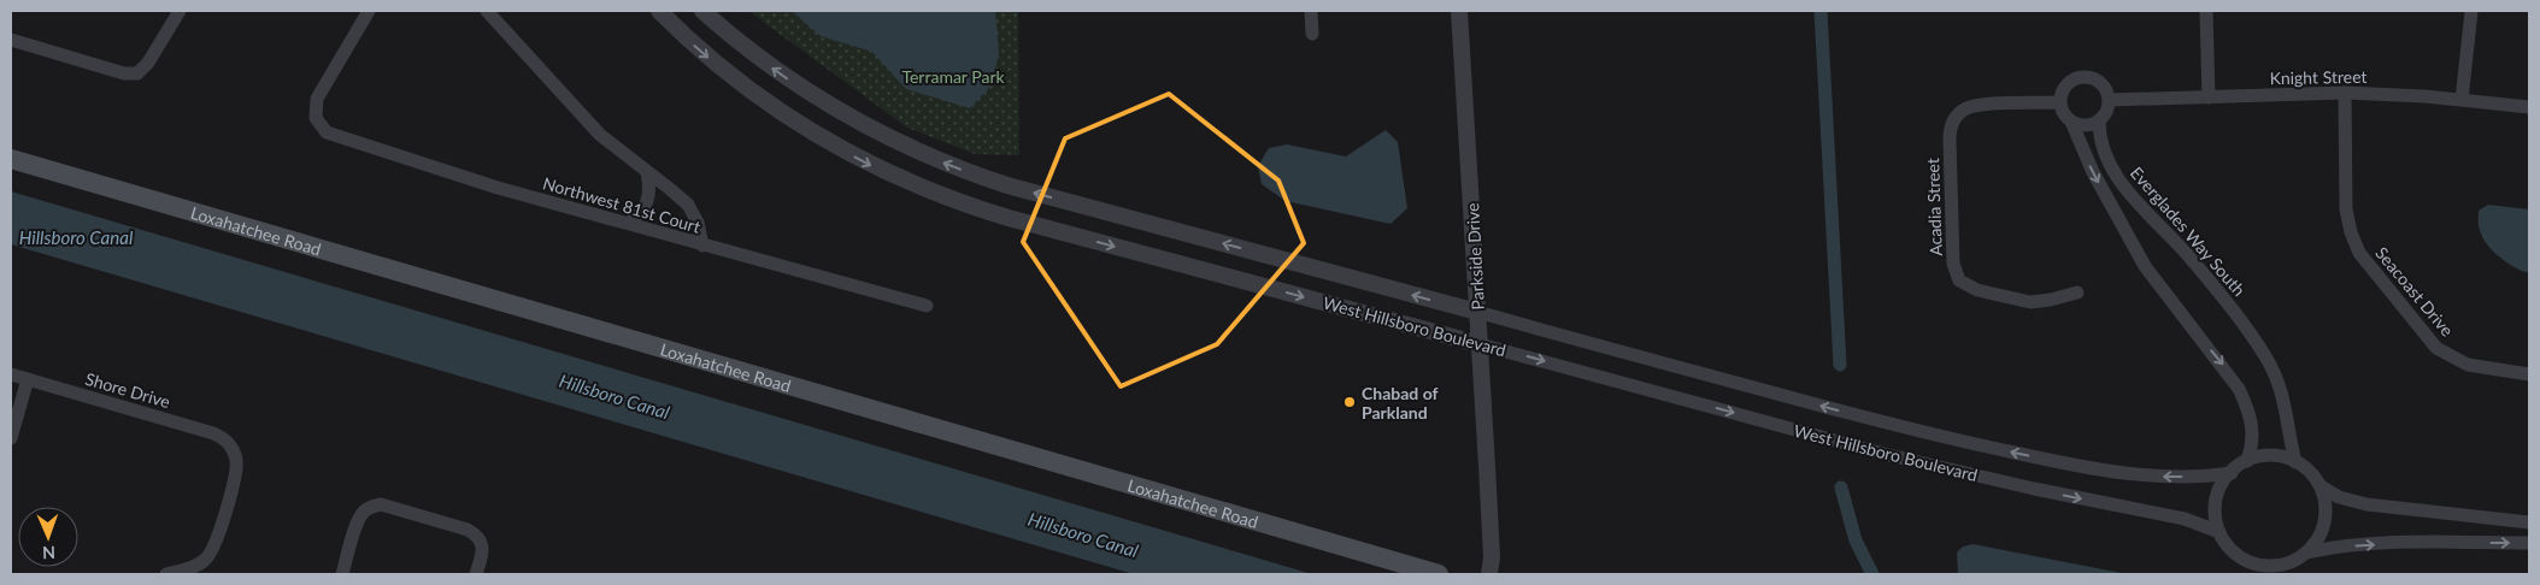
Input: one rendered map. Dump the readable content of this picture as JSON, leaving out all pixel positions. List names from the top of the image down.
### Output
{
  "streets": {
    "main road": ["Loxahatchee Road"],
    "street": [
      "Knight Street",
      "Northwest 81st Court",
      "Acadia Street",
      "Everglades Way South",
      "Parkside Drive",
      "Seacoast Drive",
      "West Hillsboro Boulevard",
      "Shore Drive"
    ]
  },
  "crossings": [
    ["Knight Street", "Acadia Street"],
    ["Knight Street", "Everglades Way South"],
    ["Knight Street", "Seacoast Drive"],
    ["Acadia Street", "Everglades Way South"],
    ["Everglades Way South", "West Hillsboro Boulevard"],
    ["Parkside Drive", "West Hillsboro Boulevard"]
  ],
  "water": ["Hillsboro Canal"],
  "parks": ["Terramar Park"],
  "places": ["Chabad of Parkland"],
  "north": "bottom"
}
